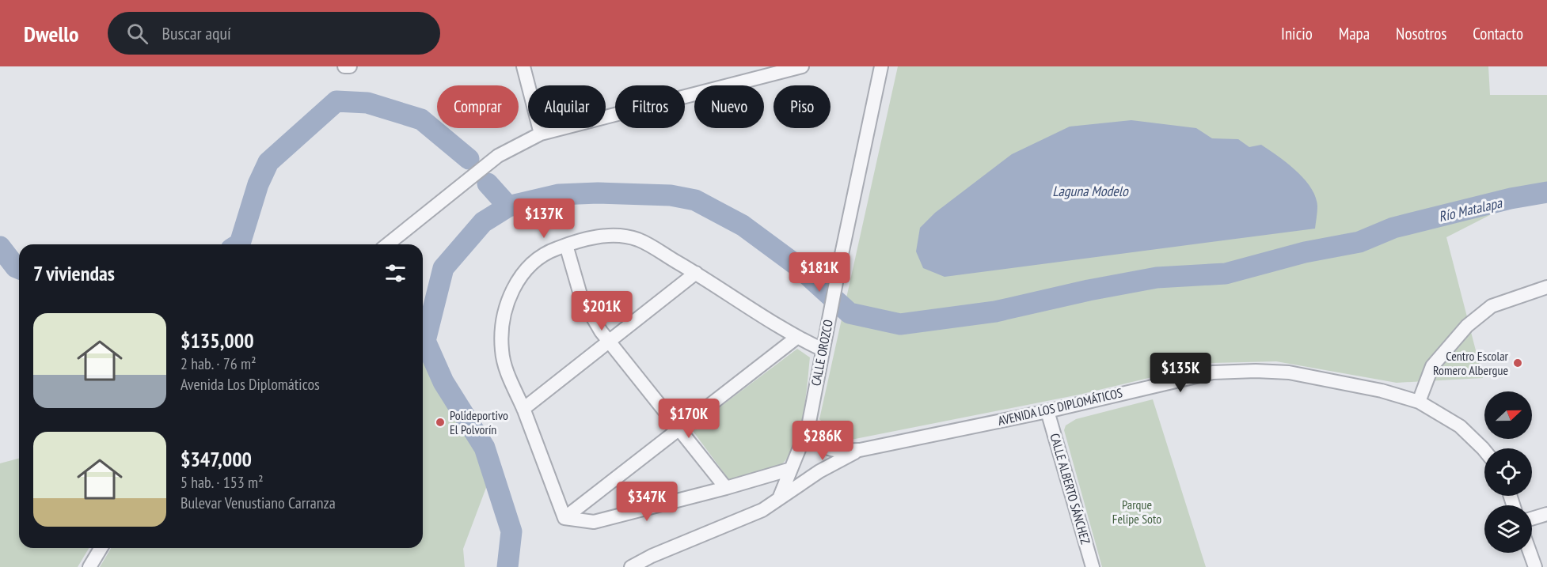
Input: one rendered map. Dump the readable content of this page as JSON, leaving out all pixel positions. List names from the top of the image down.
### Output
{
  "streets": {
    "street": ["CALLE OROZCO", "AVENIDA LOS DIPLOMÁTICOS", "CALLE ALBERTO SÁNCHEZ"]
  },
  "crossings": [
    ["CALLE OROZCO", "AVENIDA LOS DIPLOMÁTICOS"],
    ["AVENIDA LOS DIPLOMÁTICOS", "CALLE ALBERTO SÁNCHEZ"]
  ],
  "water": ["Laguna Modelo", "Río Matalapa"],
  "parks": ["Parque Felipe Soto"],
  "places": ["Centro Escolar Romero Albergue", "Polideportivo El Polvorín"],
  "north": "right",
  "page": {
    "header": "Dwello",
    "search": "Buscar aquí",
    "nav": [
      "Inicio",
      "Mapa",
      "Nosotros",
      "Contacto"
    ],
    "chip": [
      "Comprar",
      "Alquilar",
      "Filtros",
      "Nuevo",
      "Piso"
    ],
    "price": [
      "$137K",
      "$181K",
      "$201K",
      "$135K",
      "$170K",
      "$286K",
      "$347K"
    ],
    "heading": "7 viviendas",
    "list": [
      {
        "name": "$135,000",
        "note": "2 hab. · 76 m² · Avenida Los Diplomáticos"
      },
      {
        "name": "$347,000",
        "note": "5 hab. · 153 m² · Bulevar Venustiano Carranza"
      }
    ]
  }
}
